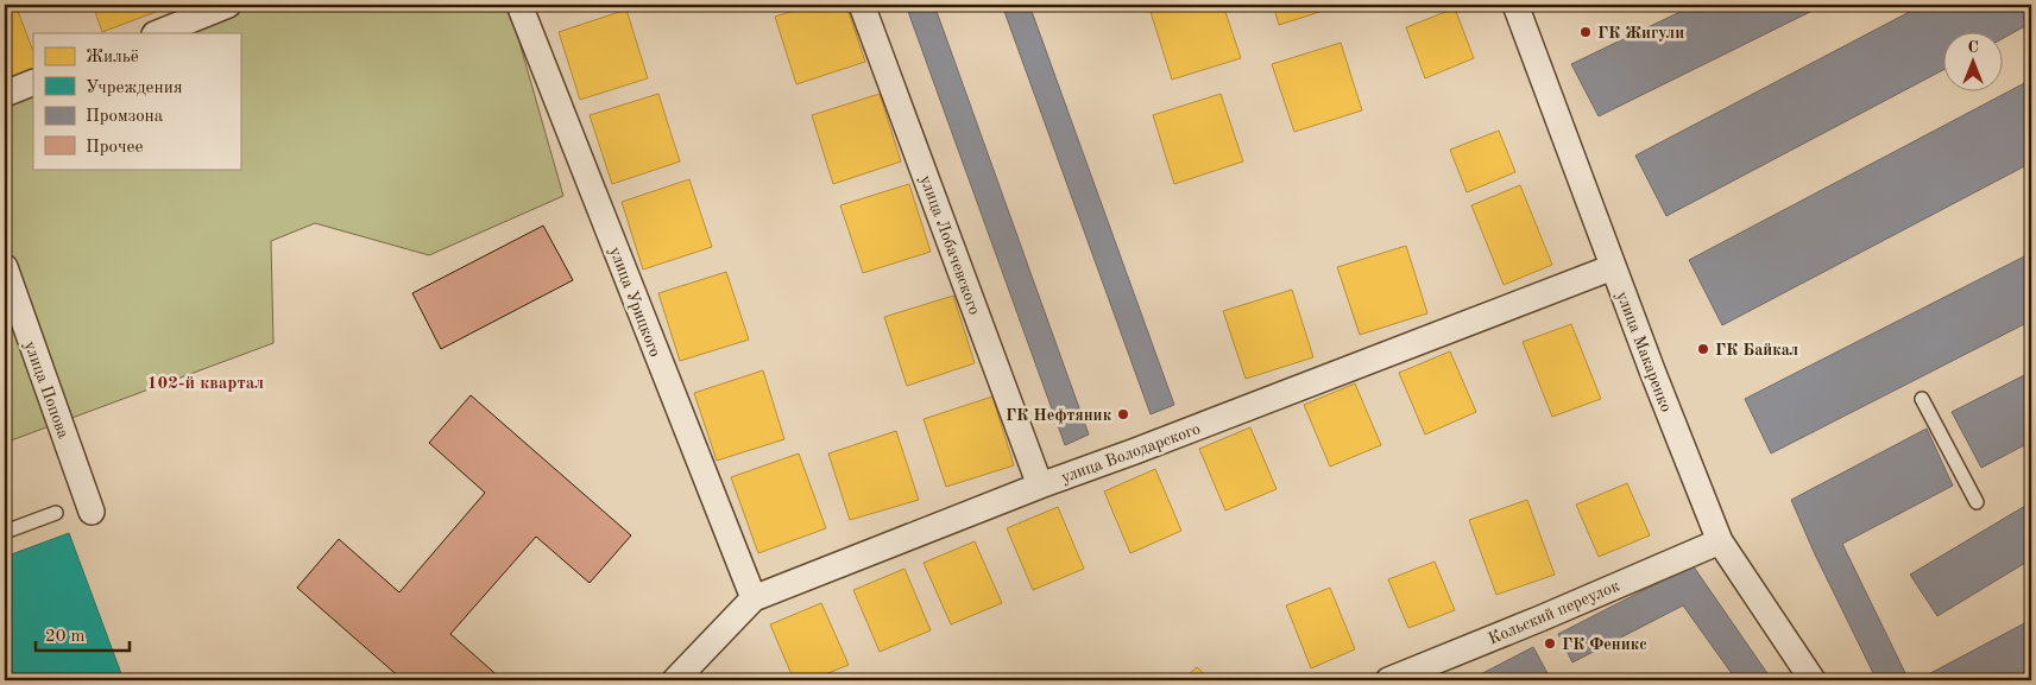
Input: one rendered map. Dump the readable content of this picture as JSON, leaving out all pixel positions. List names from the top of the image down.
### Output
{
  "streets": {
    "street": [
      "улица Лобачевского",
      "улица Урицкого",
      "улица Макаренко",
      "улица Попова",
      "улица Володарского",
      "Кольский переулок"
    ]
  },
  "crossings": [
    ["улица Лобачевского", "улица Володарского"],
    ["улица Урицкого", "улица Володарского"],
    ["улица Макаренко", "улица Володарского"],
    ["улица Макаренко", "Кольский переулок"]
  ],
  "districts": ["102-й квартал"],
  "places": [
    "ГК Жигули",
    "ГК Байкал",
    "ГК Нефтяник",
    "ГК Феникс"
  ],
  "legend": [
    "Жильё",
    "Учреждения",
    "Промзона",
    "Прочее"
  ],
  "scale_bar": "20 m",
  "north": "top"
}
